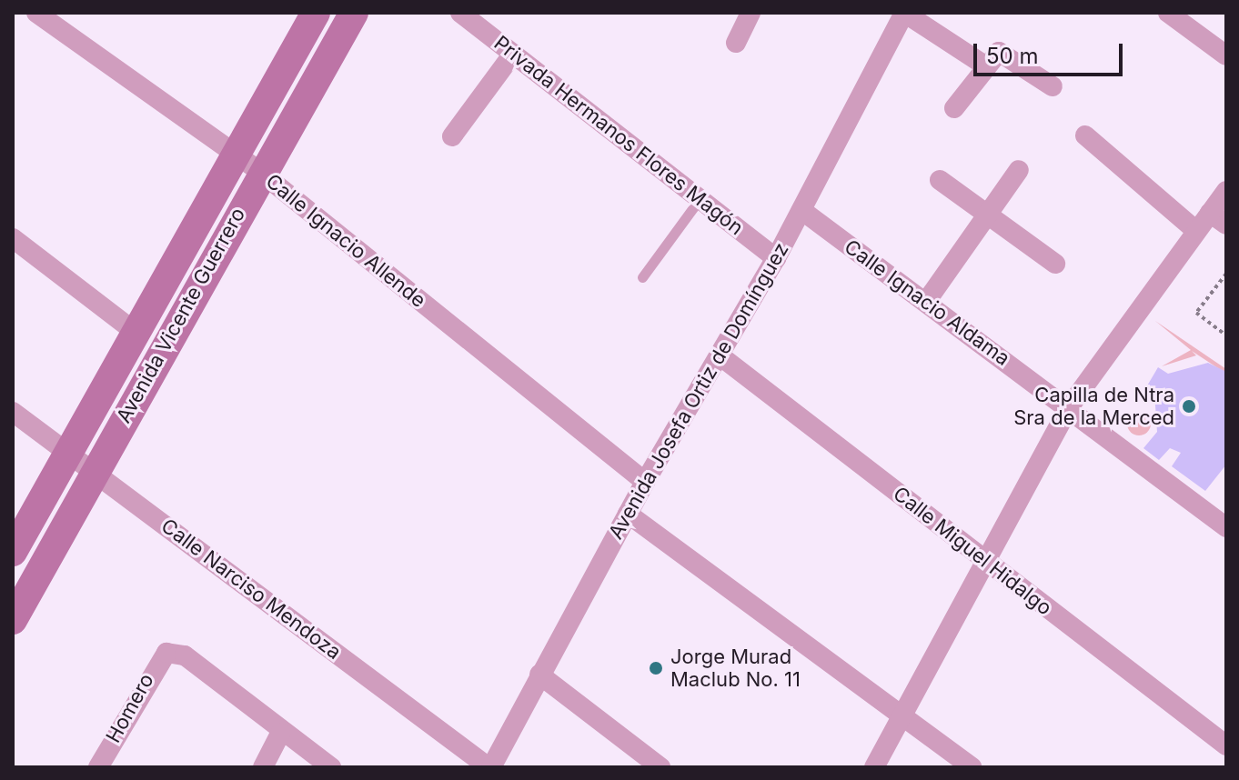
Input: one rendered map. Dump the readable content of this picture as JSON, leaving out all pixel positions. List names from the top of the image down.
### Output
{
  "streets": {
    "main road": ["Avenida Vicente Guerrero"],
    "street": [
      "Privada Hermanos Flores Magón",
      "Calle Ignacio Allende",
      "Calle Ignacio Aldama",
      "Avenida Josefa Ortiz de Domínguez",
      "Calle Miguel Hidalgo",
      "Calle Narciso Mendoza",
      "Homero"
    ]
  },
  "crossings": [
    ["Privada Hermanos Flores Magón", "Avenida Josefa Ortiz de Domínguez"],
    ["Calle Ignacio Allende", "Avenida Vicente Guerrero"],
    ["Calle Ignacio Allende", "Avenida Josefa Ortiz de Domínguez"],
    ["Calle Ignacio Aldama", "Avenida Josefa Ortiz de Domínguez"],
    ["Avenida Vicente Guerrero", "Calle Narciso Mendoza"],
    ["Avenida Josefa Ortiz de Domínguez", "Calle Miguel Hidalgo"],
    ["Avenida Josefa Ortiz de Domínguez", "Calle Narciso Mendoza"]
  ],
  "places": ["Capilla de Ntra Sra de la Merced", "Jorge Murad Maclub No. 11"],
  "scale_bar": "50 m"
}
